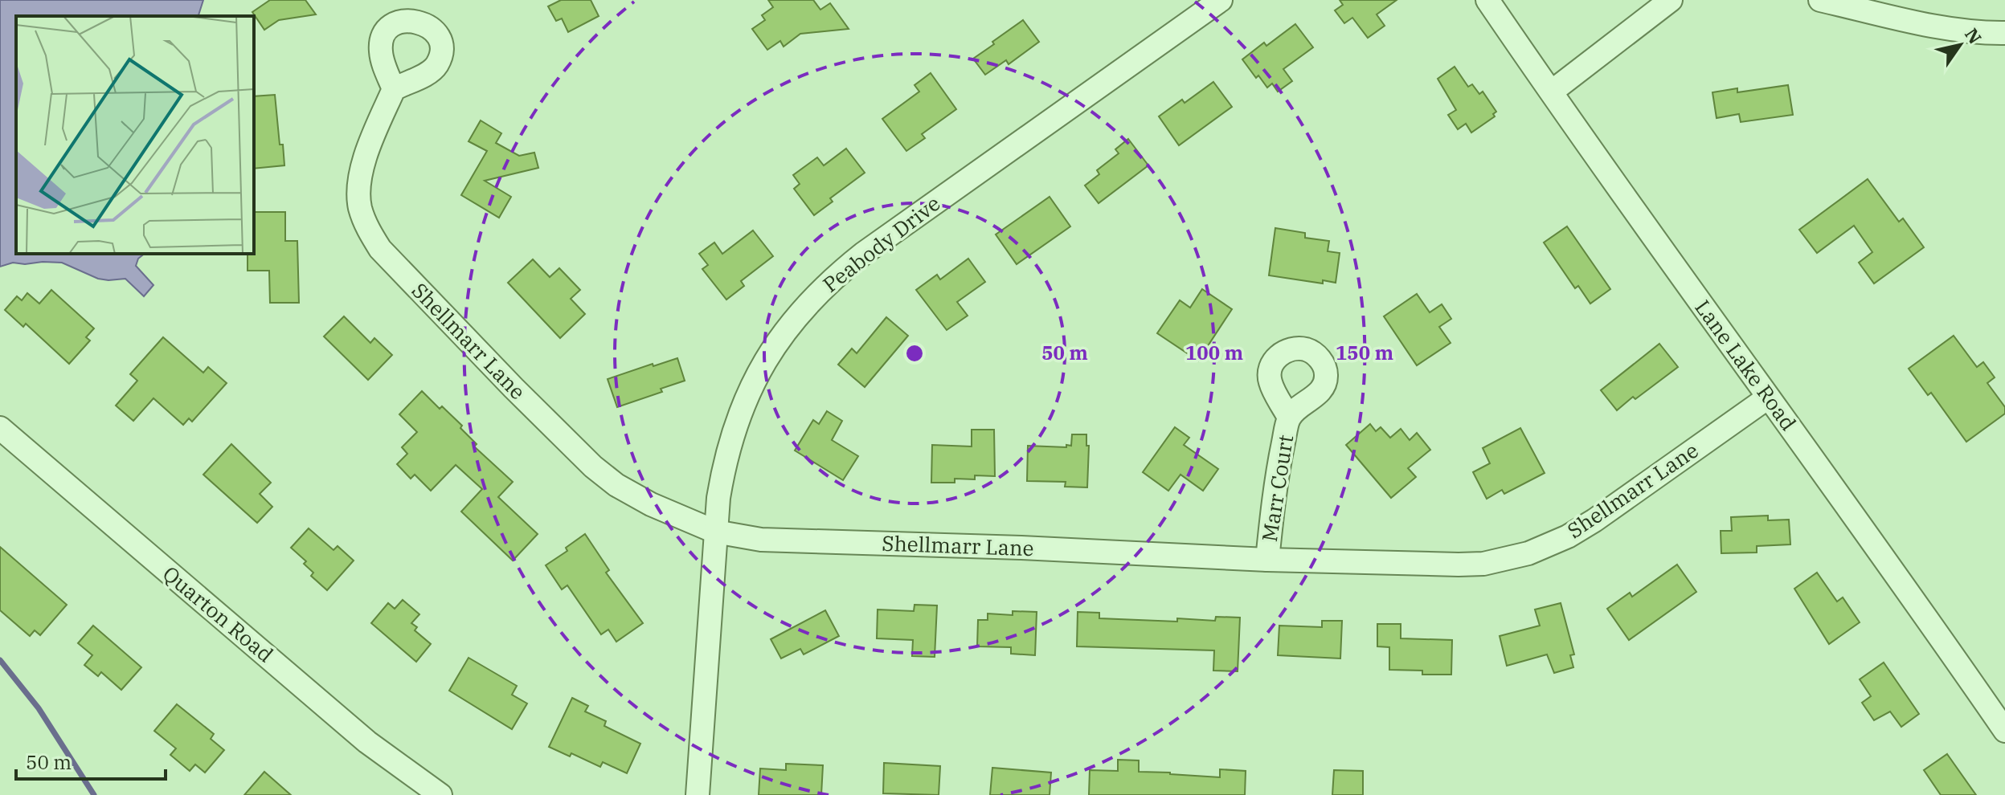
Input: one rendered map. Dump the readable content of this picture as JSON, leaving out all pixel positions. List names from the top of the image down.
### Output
{
  "streets": {
    "street": [
      "Peabody Drive",
      "Shellmarr Lane",
      "Lane Lake Road",
      "Marr Court",
      "Quarton Road"
    ]
  },
  "crossings": [
    ["Peabody Drive", "Shellmarr Lane"],
    ["Shellmarr Lane", "Lane Lake Road"],
    ["Shellmarr Lane", "Marr Court"]
  ],
  "scale_bar": "50 m",
  "north": "top right",
  "rings": ["50 m", "100 m", "150 m"]
}
